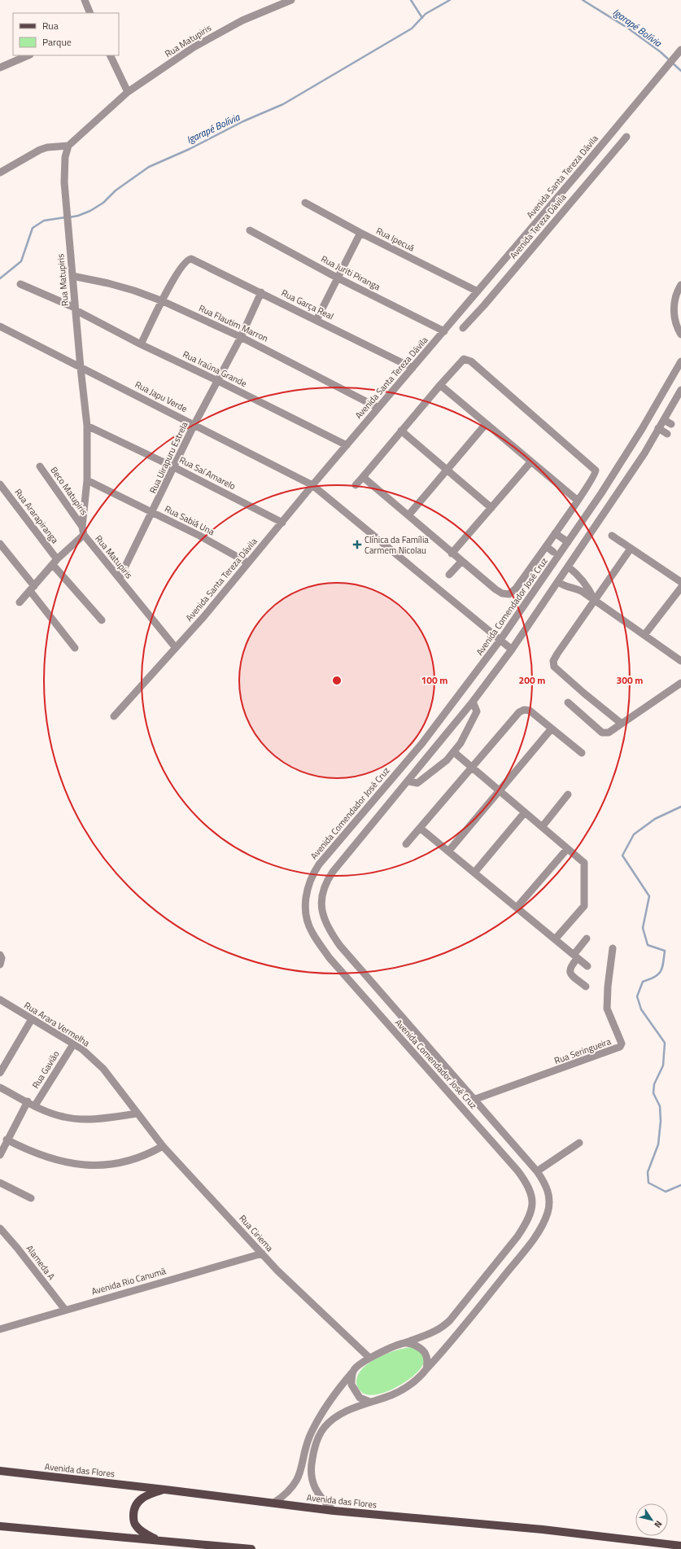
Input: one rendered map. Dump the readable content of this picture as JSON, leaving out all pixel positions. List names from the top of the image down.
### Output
{
  "streets": {
    "main road": ["Avenida das Flores"],
    "street": [
      "Rua Matupiris",
      "Avenida Santa Tereza Dávila",
      "Avenida Tereza Dávila",
      "Rua Ipecuá",
      "Rua Juriti Piranga",
      "Rua Garça Real",
      "Rua Flautim Marron",
      "Rua Iraúna Grande",
      "Rua Japu Verde",
      "Rua Uirapuru Estrela",
      "Rua Saí Amarelo",
      "Beco Matupiris",
      "Rua Ararapiranga",
      "Rua Sabiá Una",
      "Avenida Comendador José Cruz",
      "Rua Arara Vermelha",
      "Rua Seringueira",
      "Rua Gavião",
      "Rua Ciriema",
      "Alameda A",
      "Avenida Rio Canumã"
    ]
  },
  "crossings": [
    ["Rua Matupiris", "Avenida Santa Tereza Dávila"],
    ["Rua Matupiris", "Rua Flautim Marron"],
    ["Rua Matupiris", "Rua Iraúna Grande"],
    ["Rua Matupiris", "Rua Japu Verde"],
    ["Rua Matupiris", "Rua Uirapuru Estrela"],
    ["Rua Matupiris", "Rua Saí Amarelo"],
    ["Rua Matupiris", "Beco Matupiris"],
    ["Rua Matupiris", "Rua Sabiá Una"],
    ["Avenida Santa Tereza Dávila", "Rua Ipecuá"],
    ["Avenida Santa Tereza Dávila", "Rua Juriti Piranga"],
    ["Avenida Santa Tereza Dávila", "Rua Garça Real"],
    ["Avenida Santa Tereza Dávila", "Rua Flautim Marron"],
    ["Avenida Santa Tereza Dávila", "Rua Iraúna Grande"],
    ["Avenida Santa Tereza Dávila", "Rua Japu Verde"],
    ["Avenida Santa Tereza Dávila", "Rua Saí Amarelo"],
    ["Avenida Santa Tereza Dávila", "Rua Sabiá Una"],
    ["Rua Garça Real", "Rua Flautim Marron"],
    ["Rua Garça Real", "Rua Uirapuru Estrela"],
    ["Rua Flautim Marron", "Rua Uirapuru Estrela"],
    ["Rua Iraúna Grande", "Rua Uirapuru Estrela"],
    ["Rua Japu Verde", "Rua Uirapuru Estrela"],
    ["Rua Japu Verde", "Avenida Comendador José Cruz"],
    ["Rua Uirapuru Estrela", "Rua Saí Amarelo"],
    ["Rua Uirapuru Estrela", "Rua Sabiá Una"],
    ["Avenida Comendador José Cruz", "Rua Seringueira"],
    ["Avenida Comendador José Cruz", "Rua Ciriema"],
    ["Rua Arara Vermelha", "Rua Gavião"],
    ["Rua Arara Vermelha", "Rua Ciriema"],
    ["Rua Ciriema", "Avenida Rio Canumã"],
    ["Alameda A", "Avenida Rio Canumã"]
  ],
  "water": ["Igarapé Bolívia"],
  "places": {
    "health": ["Clínica da Família Carmem Nicolau"]
  },
  "legend": ["Rua", "Parque"],
  "north": "bottom right",
  "rings": ["100 m", "200 m", "300 m"]
}
